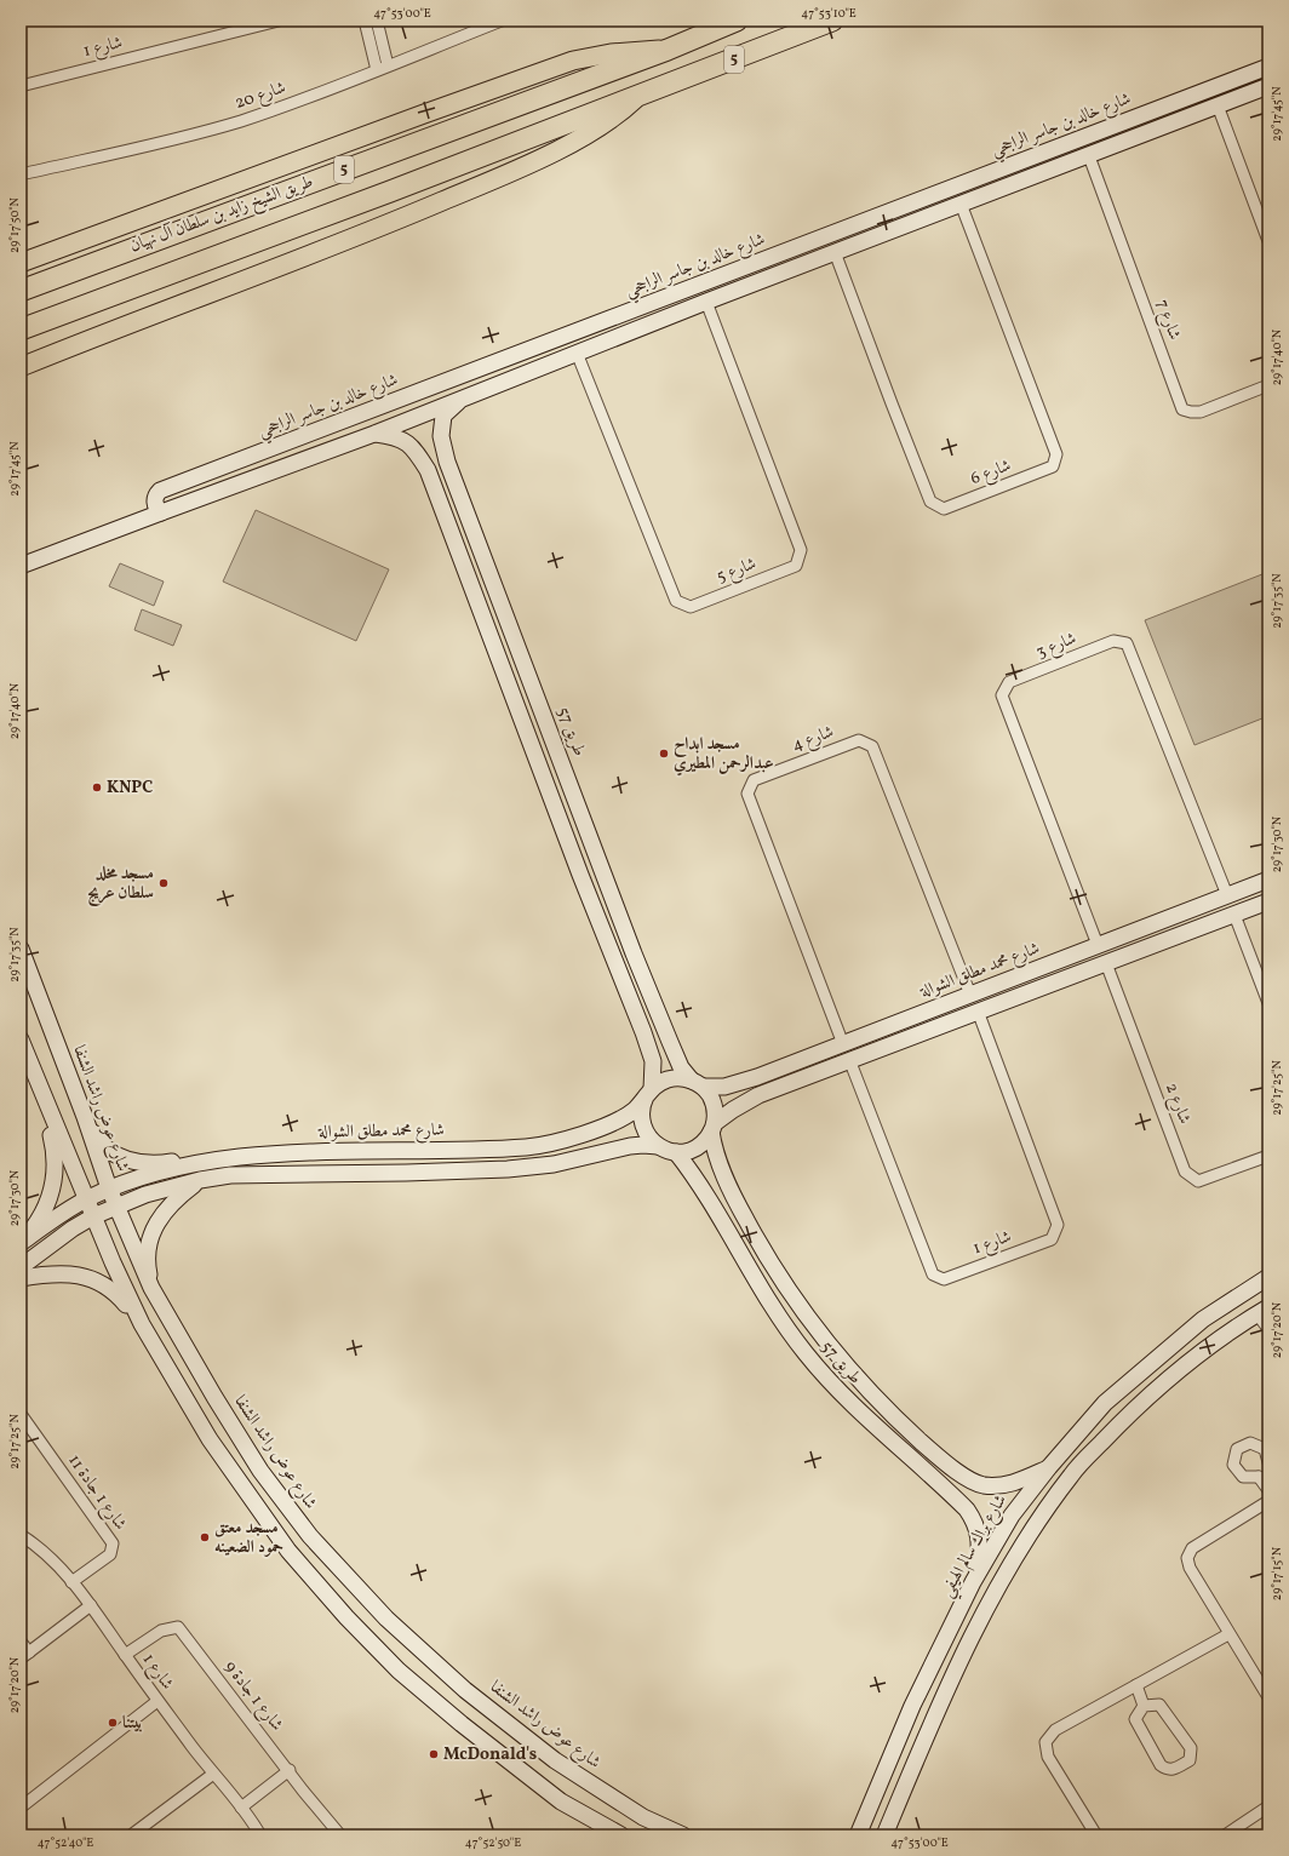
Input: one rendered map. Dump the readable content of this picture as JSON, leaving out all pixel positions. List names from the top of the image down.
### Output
{
  "streets": {
    "highway": ["5", "طريق الشيخ زايد بن سلطان آل نهيان"],
    "street": [
      "شارع 1",
      "شارع 20",
      "شارع خالد بن جاسر الراجحي",
      "شارع 7",
      "شارع 6",
      "شارع 5",
      "شارع 3",
      "طريق 57",
      "شارع 4",
      "شارع محمد مطلق الشوالة",
      "شارع 2",
      "شارع عوض راشد الشنفا",
      "شارع 1 جادة 11",
      "شارع براك سالم الهيفي",
      "شارع 1 جادة 9"
    ]
  },
  "crossings": [
    ["شارع 1", "شارع 1 جادة 11"],
    ["شارع 1", "شارع 1 جادة 9"],
    ["شارع 3", "شارع محمد مطلق الشوالة"],
    ["طريق 57", "شارع محمد مطلق الشوالة"],
    ["طريق 57", "شارع براك سالم الهيفي"],
    ["شارع 4", "شارع محمد مطلق الشوالة"],
    ["شارع محمد مطلق الشوالة", "شارع عوض راشد الشنفا"]
  ],
  "places": [
    "مسجد ابداح عبدالرحمن المطيري",
    "KNPC",
    "مسجد مخلد سلطان عريج",
    "مسجد معتق حمود الضعينه",
    "بيتنا",
    "McDonald's"
  ],
  "coordinates": [
    "47°53'00\"E",
    "47°53'10\"E",
    "29°17'45\"N",
    "29°17'50\"N",
    "29°17'40\"N",
    "29°17'35\"N",
    "29°17'30\"N",
    "29°17'25\"N",
    "29°17'20\"N",
    "29°17'15\"N",
    "47°52'40\"E",
    "47°52'50\"E"
  ]
}
